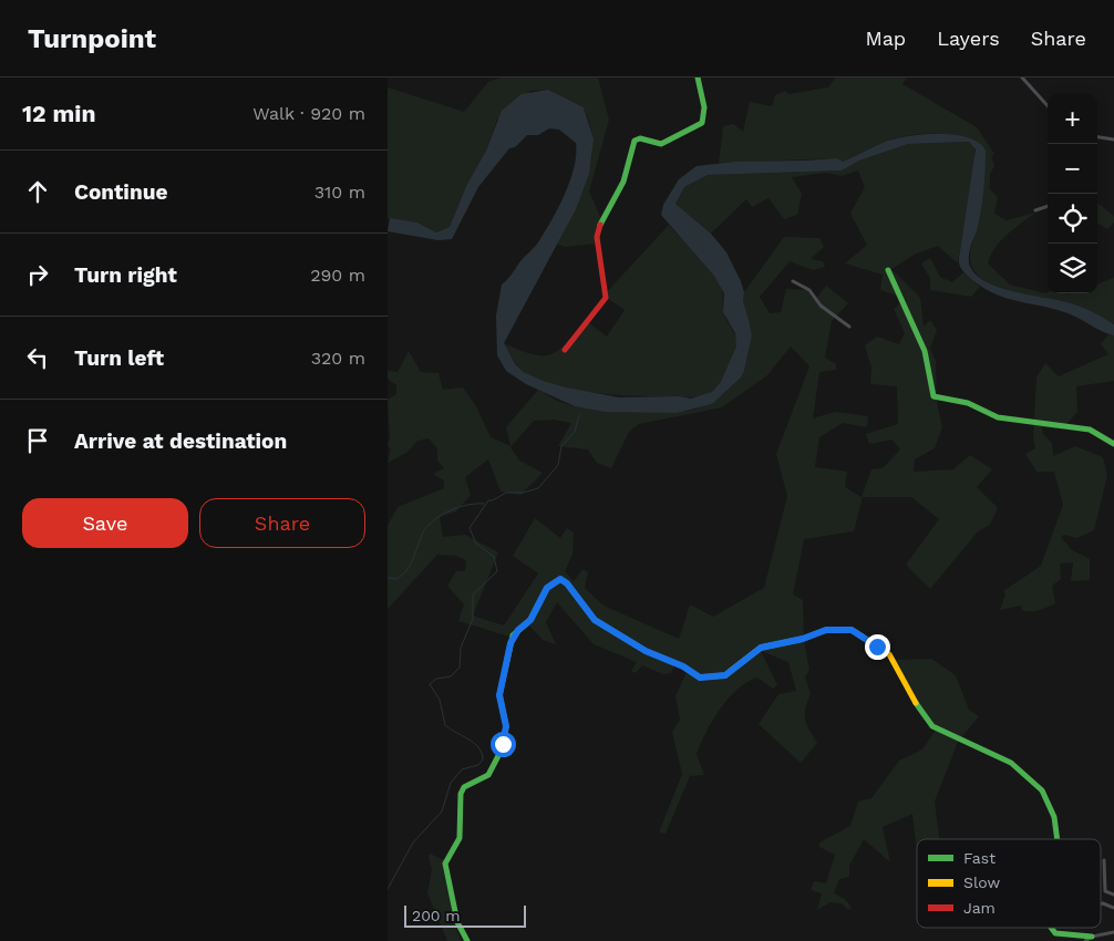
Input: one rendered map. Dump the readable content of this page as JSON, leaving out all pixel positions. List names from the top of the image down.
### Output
{
  "legend": ["Fast", "Slow", "Jam"],
  "scale_bar": "200 m",
  "page": {
    "header": "Turnpoint",
    "nav": ["Map", "Layers", "Share"],
    "heading": ["12 min", "Walk · 920 m"],
    "map_buttons": ["+", "−"],
    "list": [
      ["Continue", "310 m"],
      ["Turn right", "290 m"],
      ["Turn left", "320 m"],
      "Arrive at destination"
    ],
    "buttons": ["Save", "Share"],
    "scale": "200 m"
  }
}
